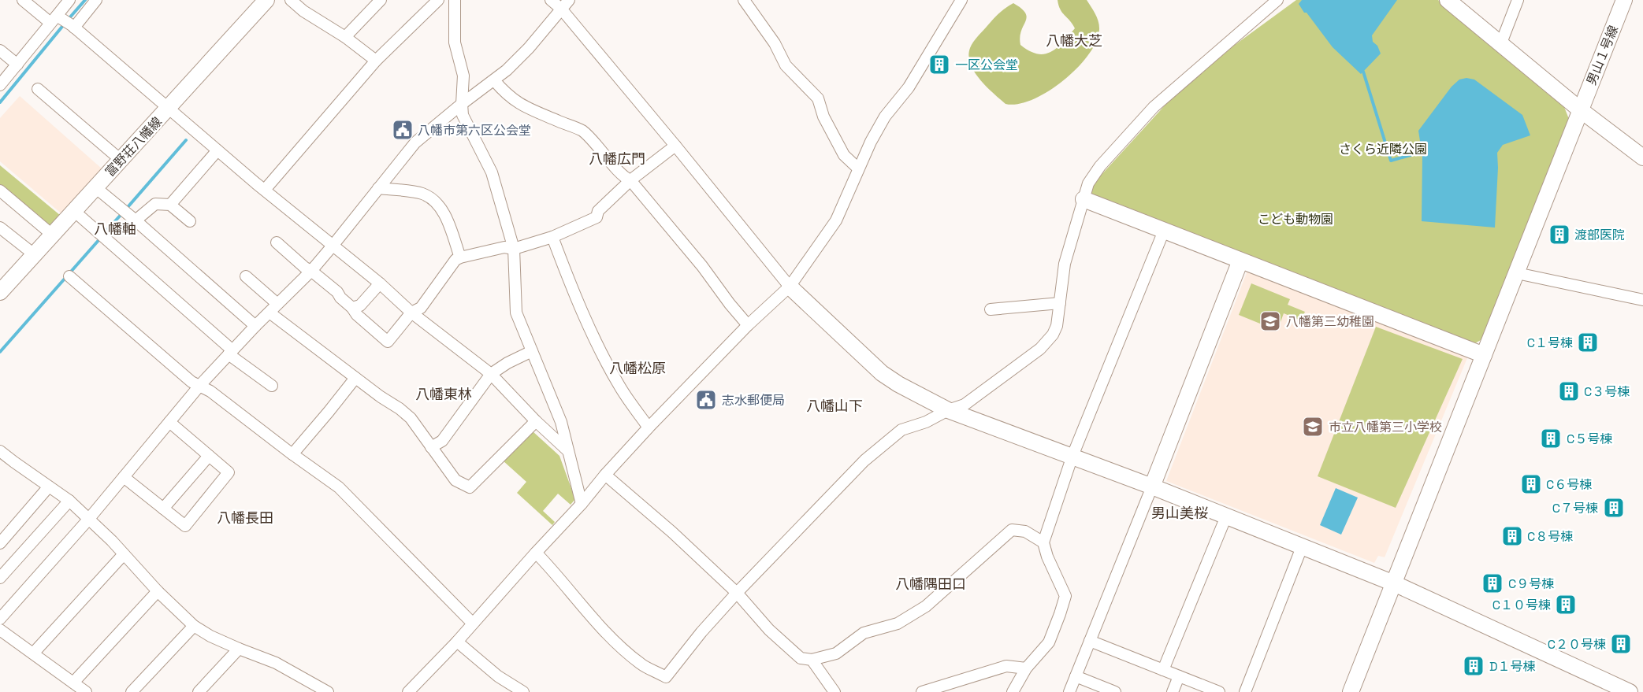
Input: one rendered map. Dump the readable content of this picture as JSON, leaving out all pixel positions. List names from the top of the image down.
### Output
{
  "streets": {
    "street": ["男山１号線", "富野荘八幡線"]
  },
  "districts": [
    "八幡大芝",
    "八幡広門",
    "八幡軸",
    "八幡松原",
    "八幡東林",
    "八幡山下",
    "男山美桜",
    "八幡長田",
    "八幡隅田口"
  ],
  "parks": ["さくら近隣公園", "こども動物園"],
  "places": {
    "building": [
      "一区公会堂",
      "渡部医院",
      "C１号棟",
      "C３号棟",
      "C５号棟",
      "C６号棟",
      "C７号棟",
      "C８号棟",
      "C９号棟",
      "C１０号棟",
      "C２０号棟",
      "D１号棟"
    ],
    "public building": ["八幡市第六区公会堂", "志水郵便局"],
    "school or university": ["八幡第三幼稚園", "市立八幡第三小学校"]
  }
}
